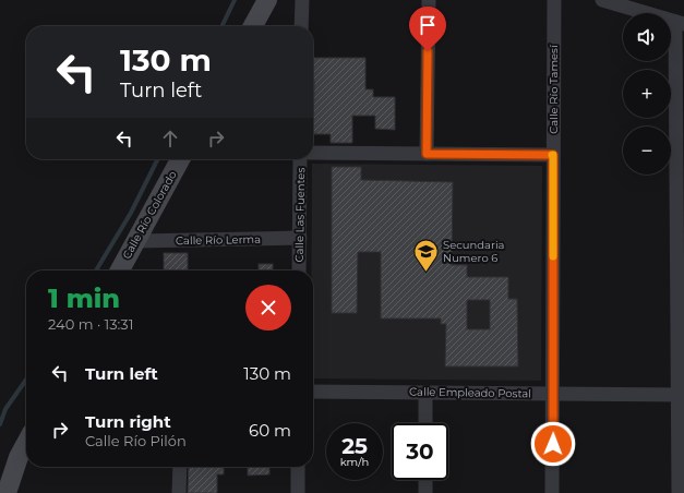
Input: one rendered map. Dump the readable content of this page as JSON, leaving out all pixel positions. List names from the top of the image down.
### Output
{
  "streets": {
    "street": [
      "Calle Río Tamesí",
      "Calle Río Colorado",
      "Calle Las Fuentes",
      "Calle Río Lerma",
      "Calle Empleado Postal"
    ]
  },
  "crossings": [
    ["Calle Río Tamesí", "Calle Empleado Postal"],
    ["Calle Río Colorado", "Calle Río Lerma"],
    ["Calle Las Fuentes", "Calle Río Lerma"]
  ],
  "places": {
    "school or university": ["Secundaria Numero 6"]
  },
  "page": {
    "map_buttons": ["+", "−"],
    "turn": ["130 m", "Turn left"],
    "heading": ["1 min", "240 m · 13:31"],
    "list": [
      {
        "name": "Turn left",
        "value": "130 m"
      },
      {
        "name": "Turn right",
        "note": "Calle Río Pilón",
        "value": "60 m"
      }
    ],
    "speed": "25 km/h",
    "limit": "30"
  }
}
